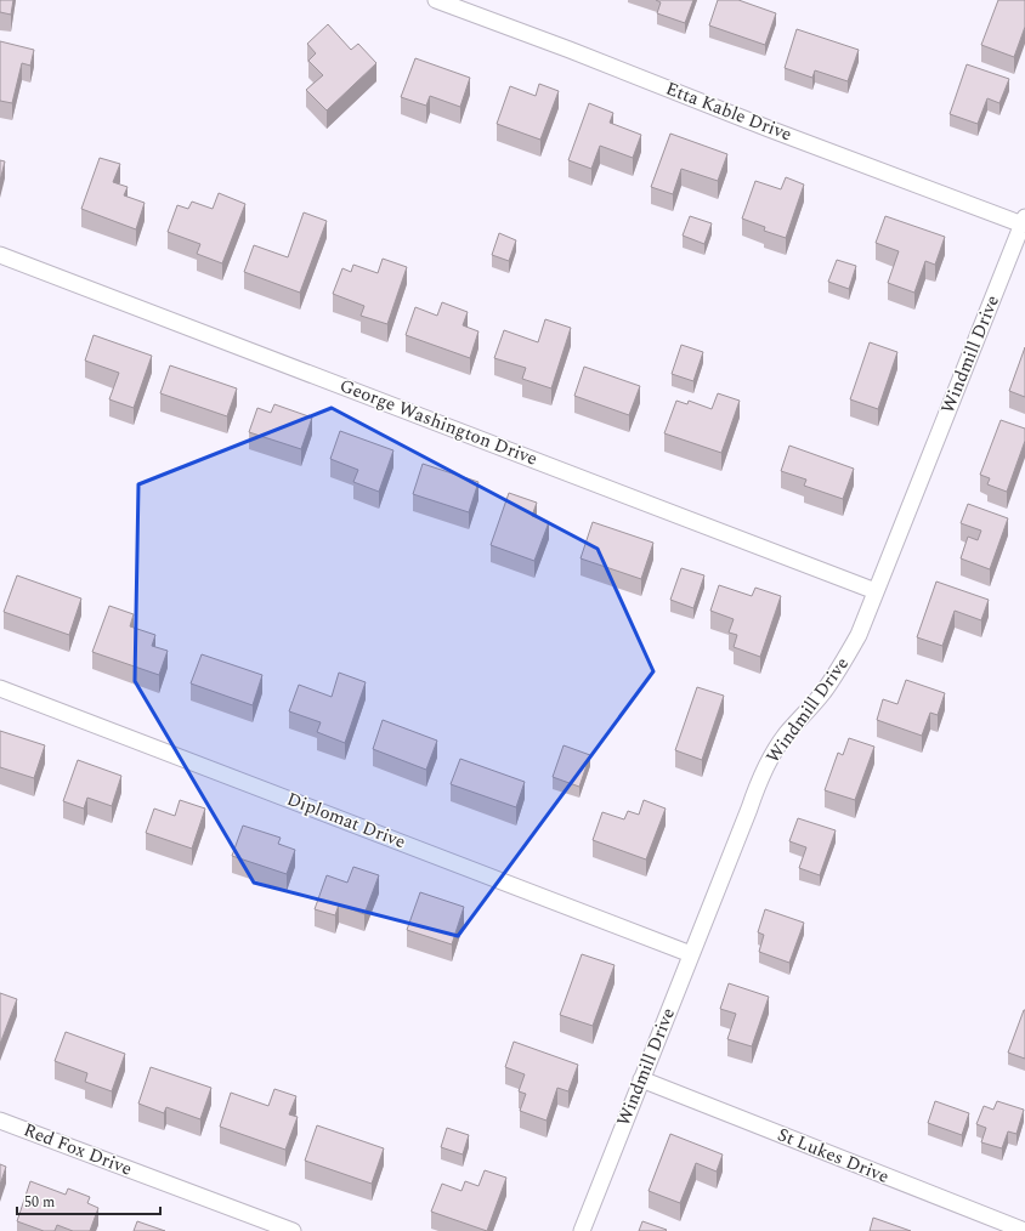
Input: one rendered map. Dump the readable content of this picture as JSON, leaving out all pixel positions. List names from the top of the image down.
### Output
{
  "streets": {
    "street": [
      "Etta Kable Drive",
      "Windmill Drive",
      "George Washington Drive",
      "Diplomat Drive",
      "Red Fox Drive",
      "St Lukes Drive"
    ]
  },
  "crossings": [
    ["Etta Kable Drive", "Windmill Drive"],
    ["Windmill Drive", "George Washington Drive"],
    ["Windmill Drive", "Diplomat Drive"],
    ["Windmill Drive", "St Lukes Drive"]
  ],
  "scale_bar": "50 m"
}
